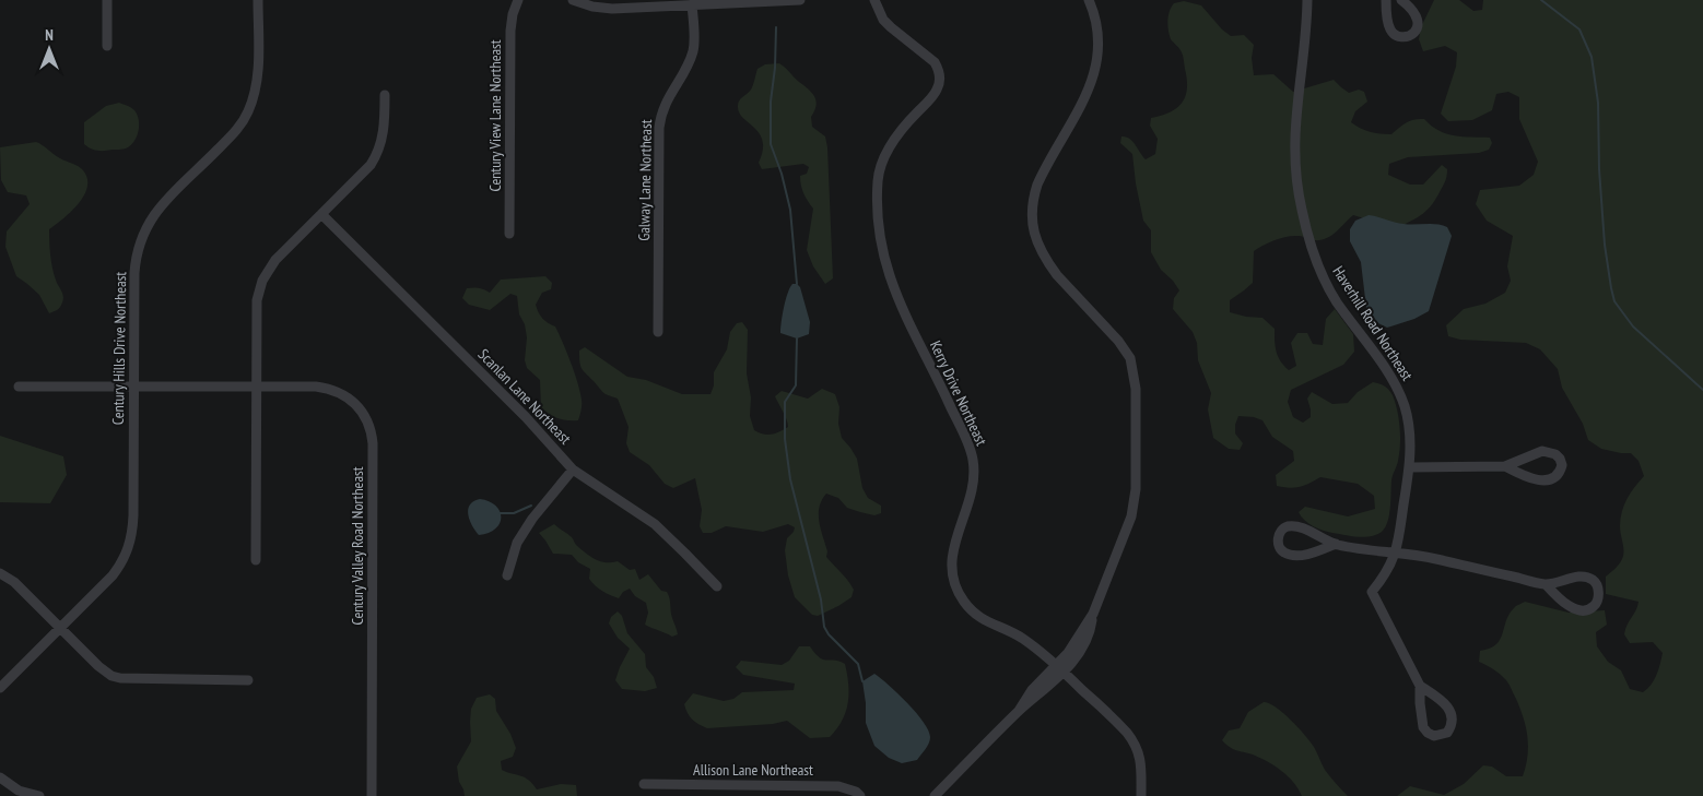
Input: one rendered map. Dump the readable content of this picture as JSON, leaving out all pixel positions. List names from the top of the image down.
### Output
{
  "streets": {
    "street": [
      "Century View Lane Northeast",
      "Galway Lane Northeast",
      "Haverhill Road Northeast",
      "Century Hills Drive Northeast",
      "Kerry Drive Northeast",
      "Scanlan Lane Northeast",
      "Century Valley Road Northeast",
      "Allison Lane Northeast"
    ]
  },
  "crossings": [
    ["Century Hills Drive Northeast", "Century Valley Road Northeast"]
  ],
  "north": "top"
}
